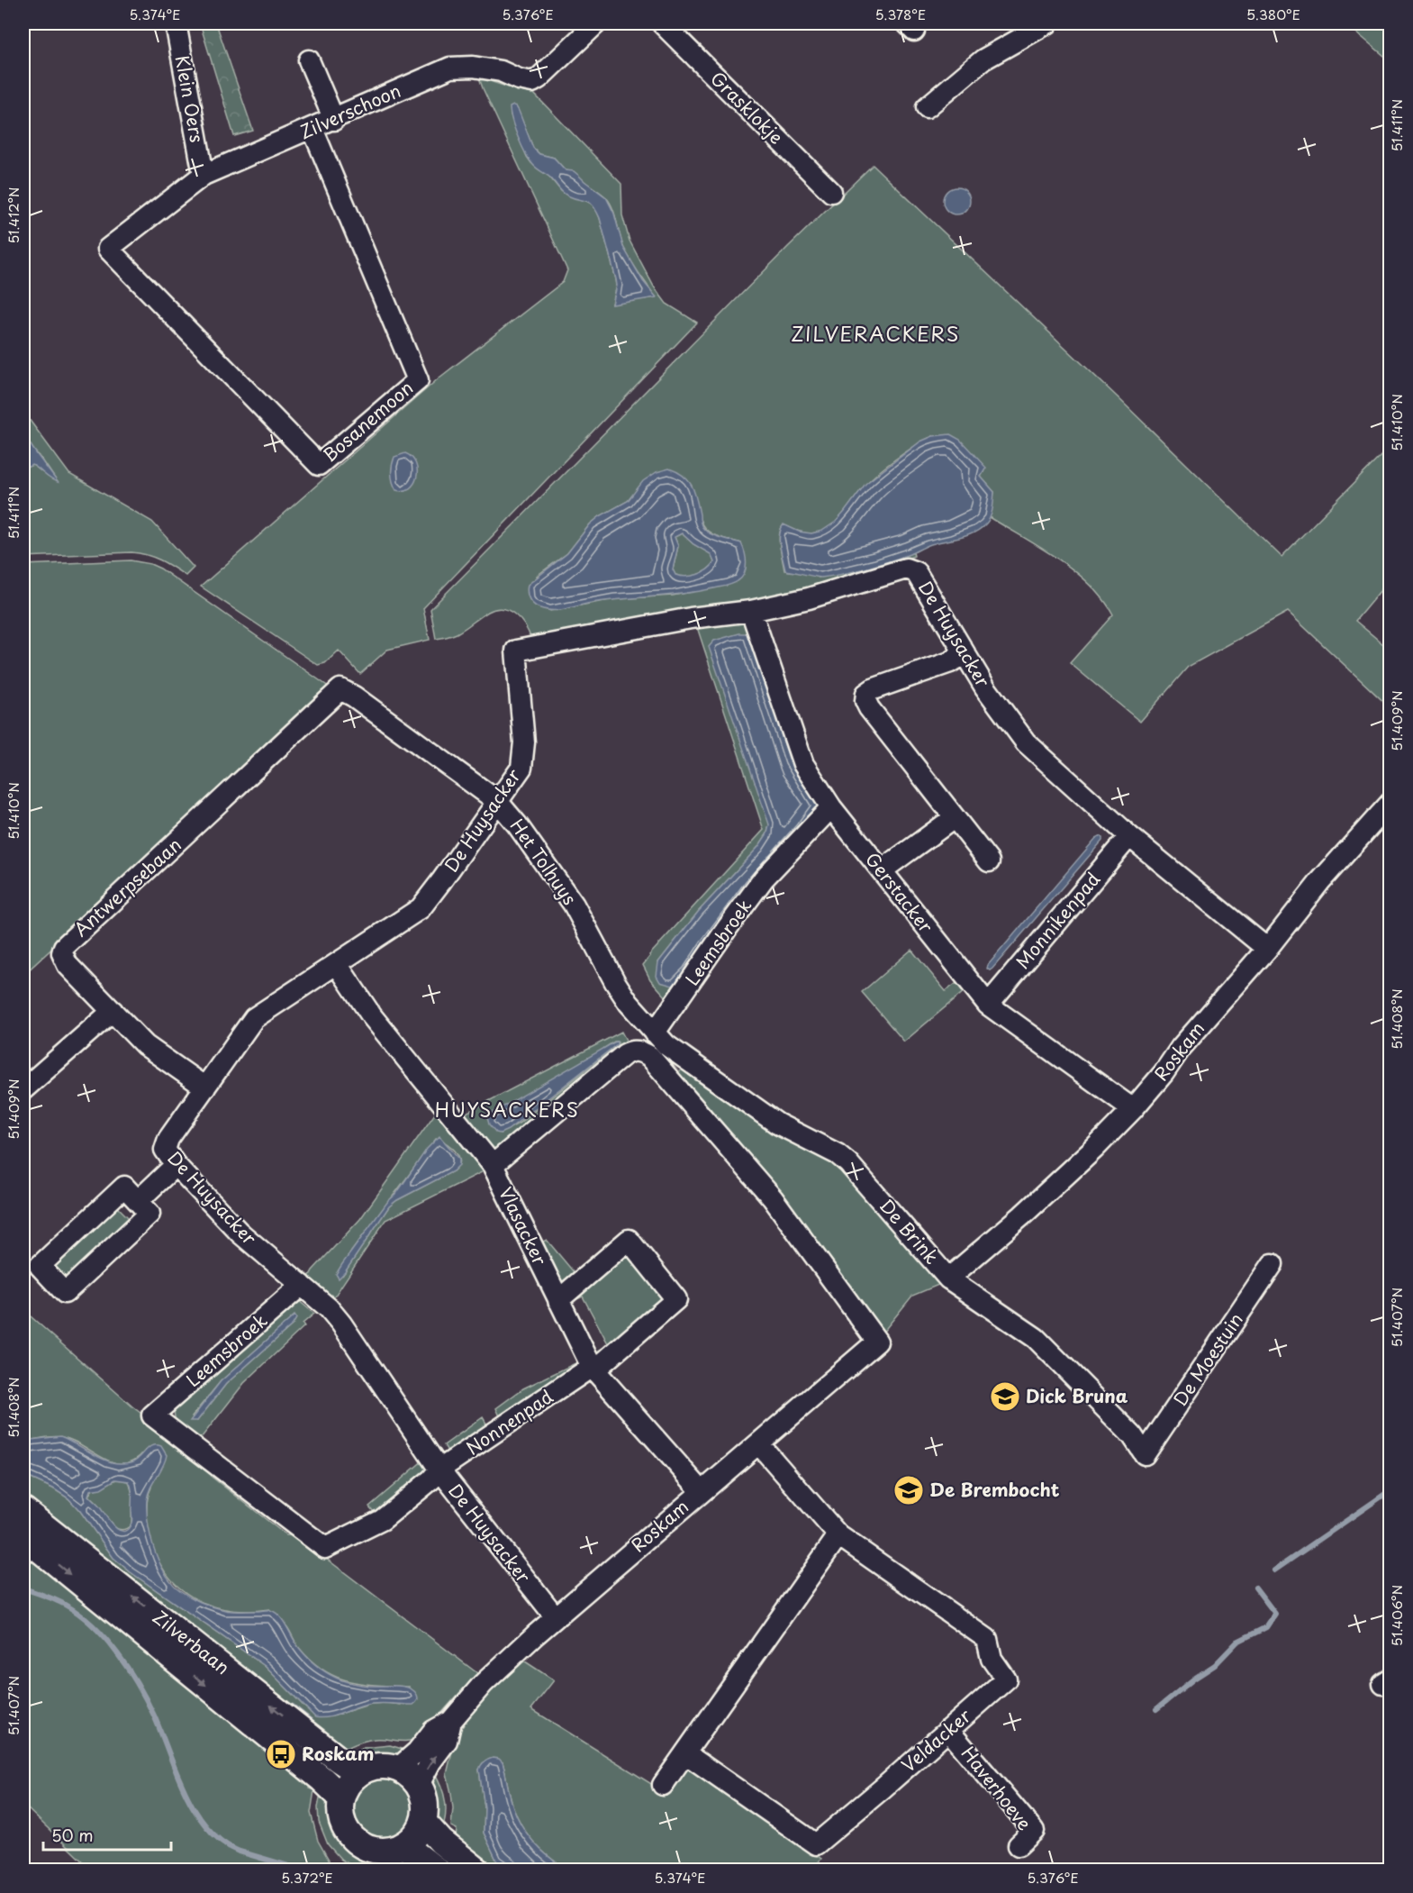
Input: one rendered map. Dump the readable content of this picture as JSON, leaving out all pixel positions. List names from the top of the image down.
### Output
{
  "streets": {
    "main road": ["Zilverbaan"],
    "street": [
      "Klein Oers",
      "Grasklokje",
      "Zilverschoon",
      "Bosanemoon",
      "De Huysacker",
      "Het Tolhuys",
      "Antwerpsebaan",
      "Gerstacker",
      "Monnikenpad",
      "Leemsbroek",
      "Roskam",
      "Vlasacker",
      "De Brink",
      "De Moestuin",
      "Nonnenpad",
      "Veldacker",
      "Haverhoeve"
    ]
  },
  "crossings": [
    ["Klein Oers", "Zilverschoon"],
    ["Zilverschoon", "Bosanemoon"],
    ["De Huysacker", "Het Tolhuys"],
    ["De Huysacker", "Antwerpsebaan"],
    ["De Huysacker", "Gerstacker"],
    ["De Huysacker", "Monnikenpad"],
    ["De Huysacker", "Leemsbroek"],
    ["De Huysacker", "Roskam"],
    ["De Huysacker", "Vlasacker"],
    ["De Huysacker", "Nonnenpad"],
    ["Het Tolhuys", "Antwerpsebaan"],
    ["Het Tolhuys", "Leemsbroek"],
    ["Het Tolhuys", "De Brink"],
    ["Gerstacker", "Monnikenpad"],
    ["Gerstacker", "Leemsbroek"],
    ["Gerstacker", "Roskam"],
    ["Leemsbroek", "De Brink"],
    ["Leemsbroek", "Nonnenpad"],
    ["Roskam", "Vlasacker"],
    ["Roskam", "De Brink"],
    ["Roskam", "Zilverbaan"],
    ["Roskam", "Veldacker"],
    ["Vlasacker", "Nonnenpad"],
    ["De Brink", "De Moestuin"],
    ["Veldacker", "Haverhoeve"]
  ],
  "districts": ["ZILVERACKERS", "HUYSACKERS"],
  "places": {
    "school or university": ["Dick Bruna", "De Brembocht"],
    "bus stop": ["Roskam"]
  },
  "scale_bar": "50 m",
  "coordinates": [
    "5.374°E",
    "5.376°E",
    "5.378°E",
    "5.380°E",
    "51.411°N",
    "51.412°N",
    "51.410°N",
    "51.409°N",
    "51.408°N",
    "51.407°N",
    "51.406°N",
    "5.372°E"
  ]
}
